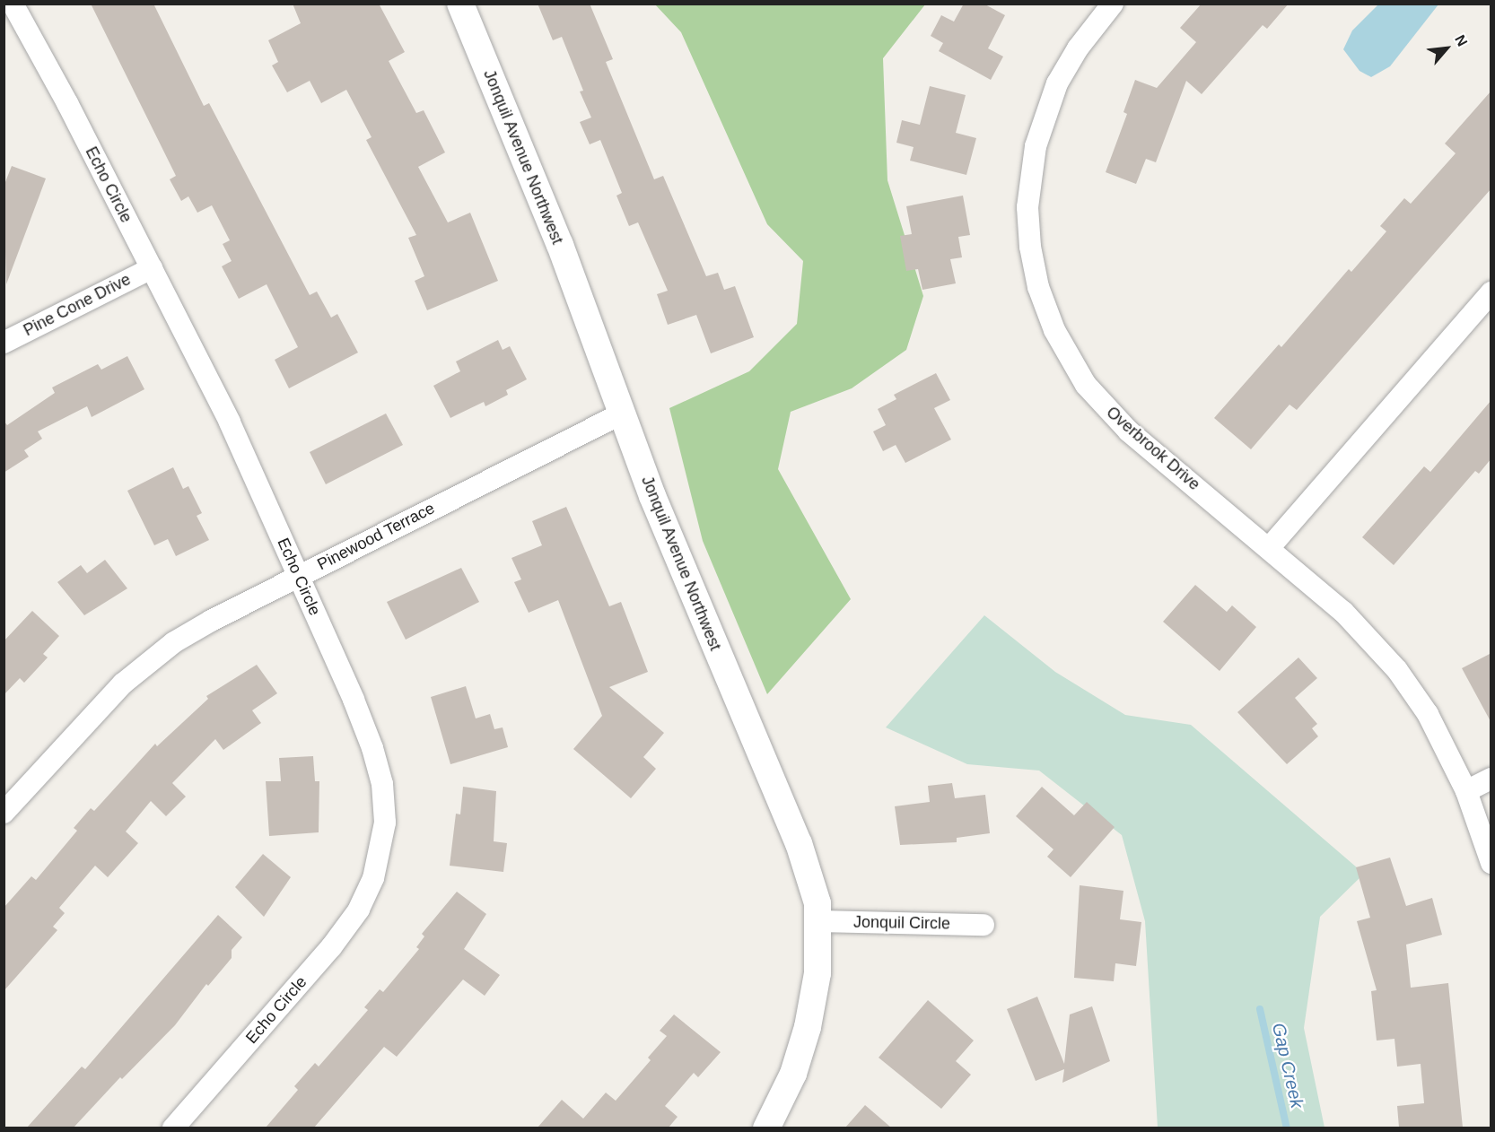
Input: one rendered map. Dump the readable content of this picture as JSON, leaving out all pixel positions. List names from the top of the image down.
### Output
{
  "streets": {
    "street": [
      "Jonquil Avenue Northwest",
      "Echo Circle",
      "Pine Cone Drive",
      "Overbrook Drive",
      "Pinewood Terrace",
      "Jonquil Circle"
    ]
  },
  "crossings": [
    ["Jonquil Avenue Northwest", "Pinewood Terrace"],
    ["Jonquil Avenue Northwest", "Jonquil Circle"],
    ["Echo Circle", "Pine Cone Drive"],
    ["Echo Circle", "Pinewood Terrace"]
  ],
  "water": ["Gap Creek"],
  "north": "top right"
}
